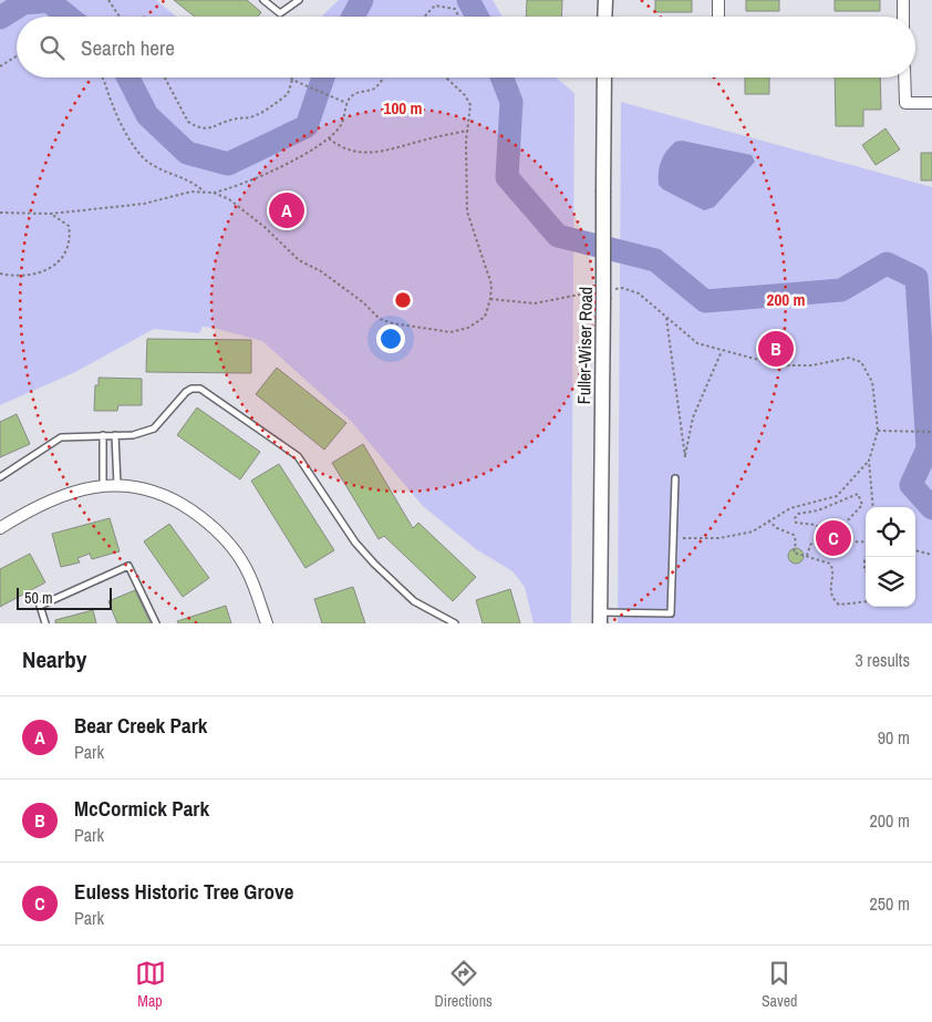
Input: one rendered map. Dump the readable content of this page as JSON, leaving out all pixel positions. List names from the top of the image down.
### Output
{
  "streets": {
    "street": ["Fuller-Wiser Road"]
  },
  "scale_bar": "50 m",
  "page": {
    "search": "Search here",
    "pins": ["A", "B", "C"],
    "scale": "50 m",
    "heading": ["Nearby", "3 results"],
    "list": [
      {
        "mark": "A",
        "name": "Bear Creek Park",
        "note": "Park",
        "value": "90 m"
      },
      {
        "mark": "B",
        "name": "McCormick Park",
        "note": "Park",
        "value": "200 m"
      },
      {
        "mark": "C",
        "name": "Euless Historic Tree Grove",
        "note": "Park",
        "value": "250 m"
      }
    ],
    "nav": ["Map", "Directions", "Saved"]
  },
  "rings": ["100 m", "200 m"]
}
